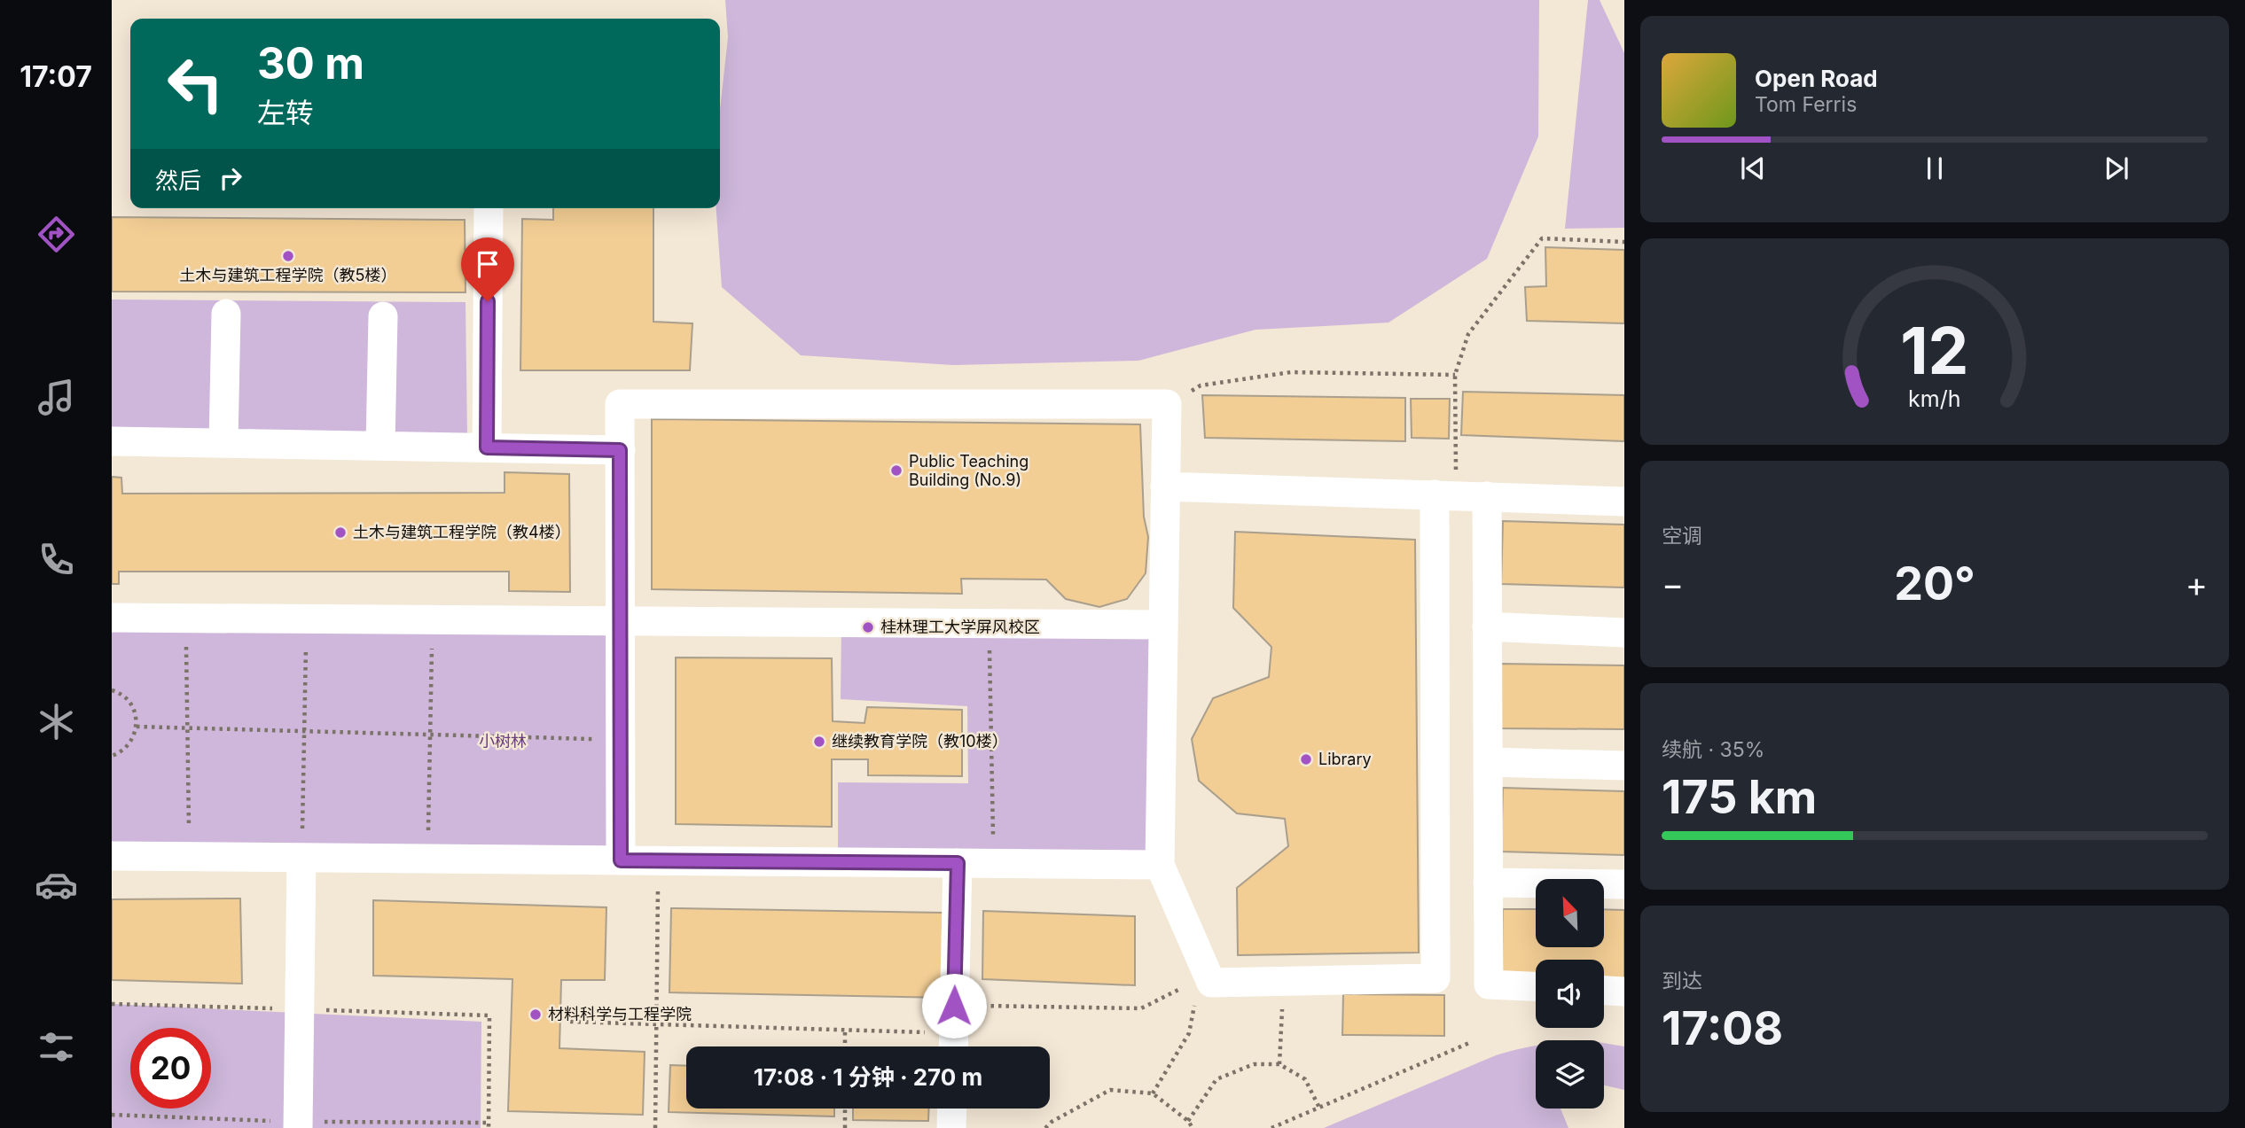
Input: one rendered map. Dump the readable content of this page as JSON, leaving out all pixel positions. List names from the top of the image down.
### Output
{
  "parks": ["小树林"],
  "places": [
    "土木与建筑工程学院（教5楼）",
    "Public Teaching Building (No.9)",
    "土木与建筑工程学院（教4楼）",
    "桂林理工大学屏风校区",
    "继续教育学院（教10楼）",
    "Library",
    "材料科学与工程学院"
  ],
  "north": "top left",
  "page": {
    "tabs": "17:07",
    "turn": ["30 m", "左转"],
    "song": ["Open Road", "Tom Ferris"],
    "then": "然后",
    "tile": [
      "空调",
      ["续航 · 35%", "175 km"],
      ["到达", "17:08"]
    ],
    "heat": ["−", "20°", "+"],
    "limit": "20",
    "trip": "17:08 · 1 分钟 · 270 m",
    "gauge": ["12", "km/h"]
  }
}
